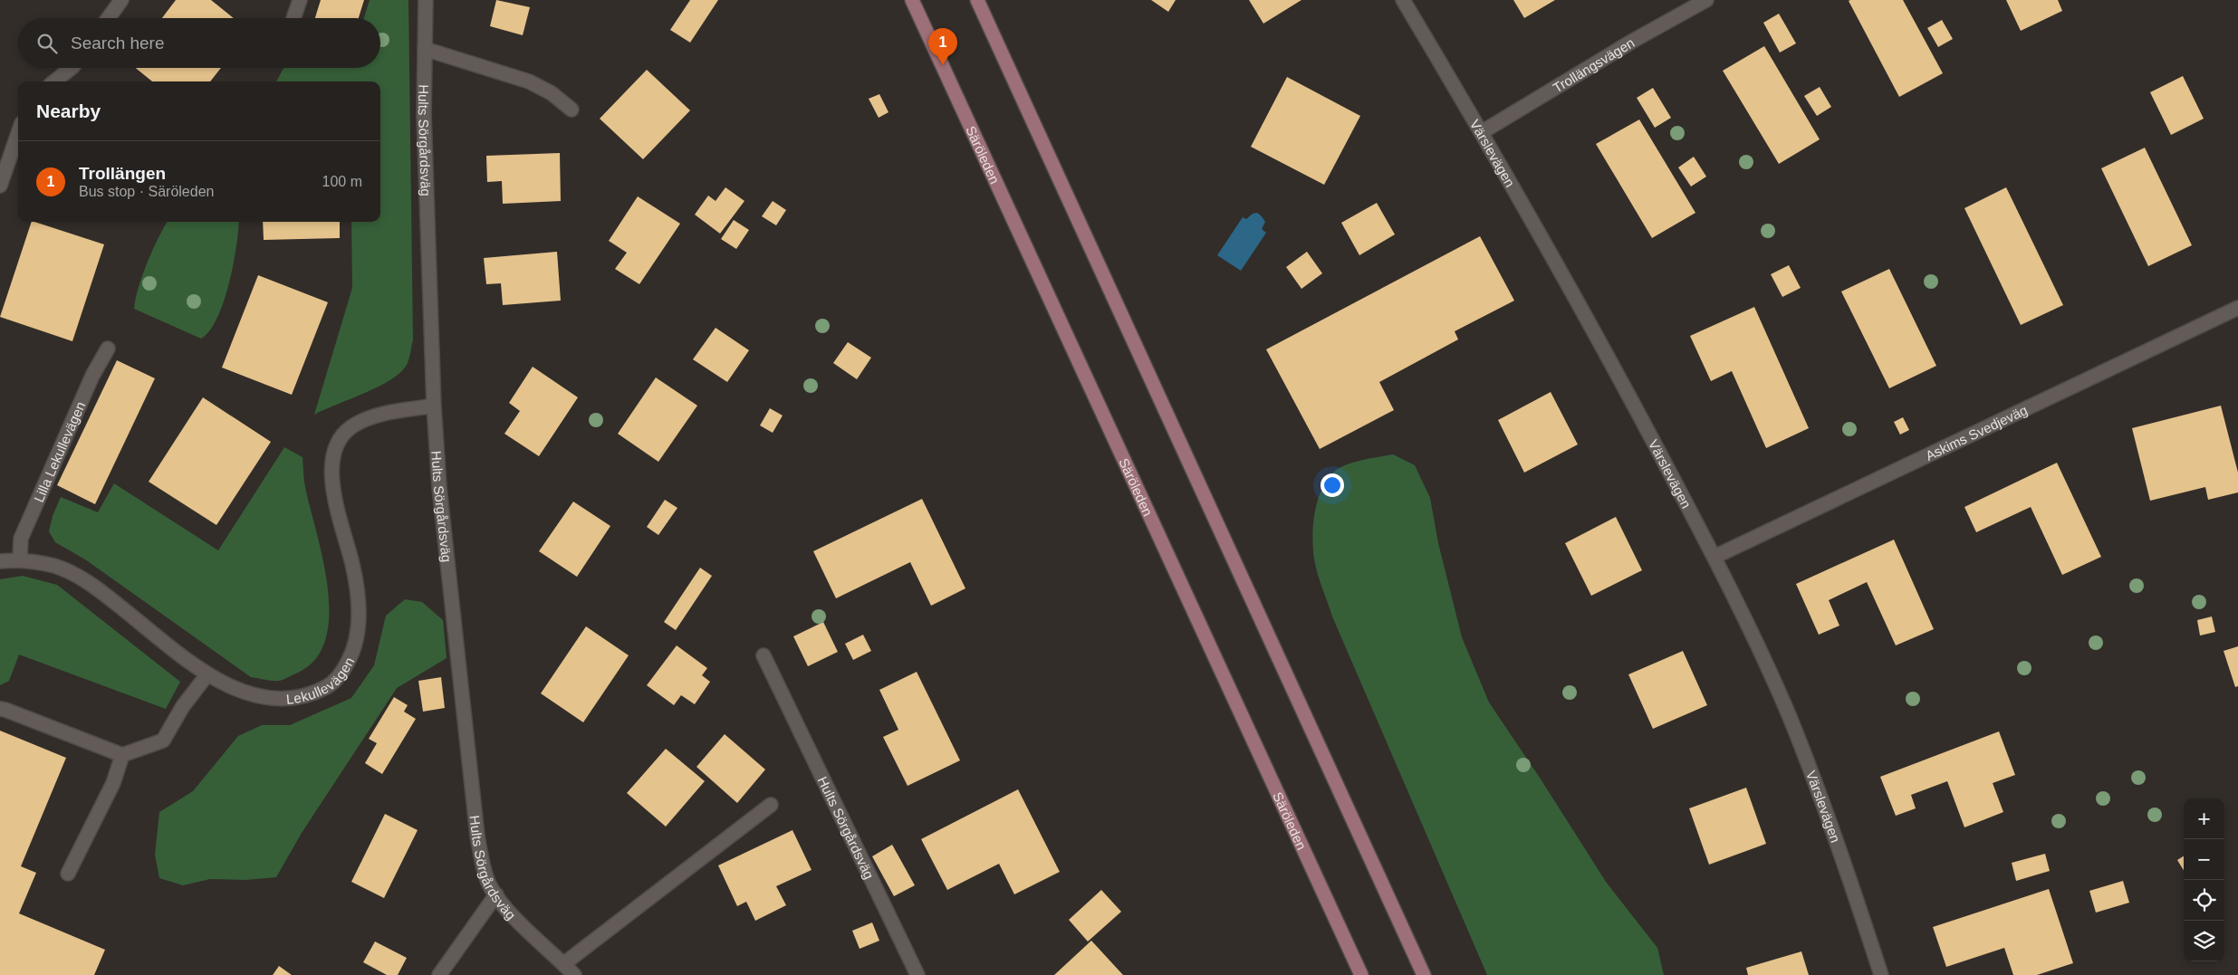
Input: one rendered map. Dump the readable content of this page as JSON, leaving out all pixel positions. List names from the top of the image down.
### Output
{
  "streets": {
    "main road": ["Säröleden"],
    "street": [
      "Trollängsvägen",
      "Hults Sörgårdsväg",
      "Värslevägen",
      "Askims Svedjeväg",
      "Lilla Lekullevägen",
      "Lekullevägen"
    ]
  },
  "crossings": [
    ["Trollängsvägen", "Värslevägen"],
    ["Hults Sörgårdsväg", "Lekullevägen"],
    ["Värslevägen", "Askims Svedjeväg"],
    ["Lilla Lekullevägen", "Lekullevägen"]
  ],
  "page": {
    "search": "Search here",
    "pins": "1",
    "heading": "Nearby",
    "list": [
      {
        "mark": "1",
        "name": "Trollängen",
        "note": "Bus stop · Säröleden",
        "value": "100 m"
      }
    ],
    "map_buttons": ["+", "−"]
  }
}
